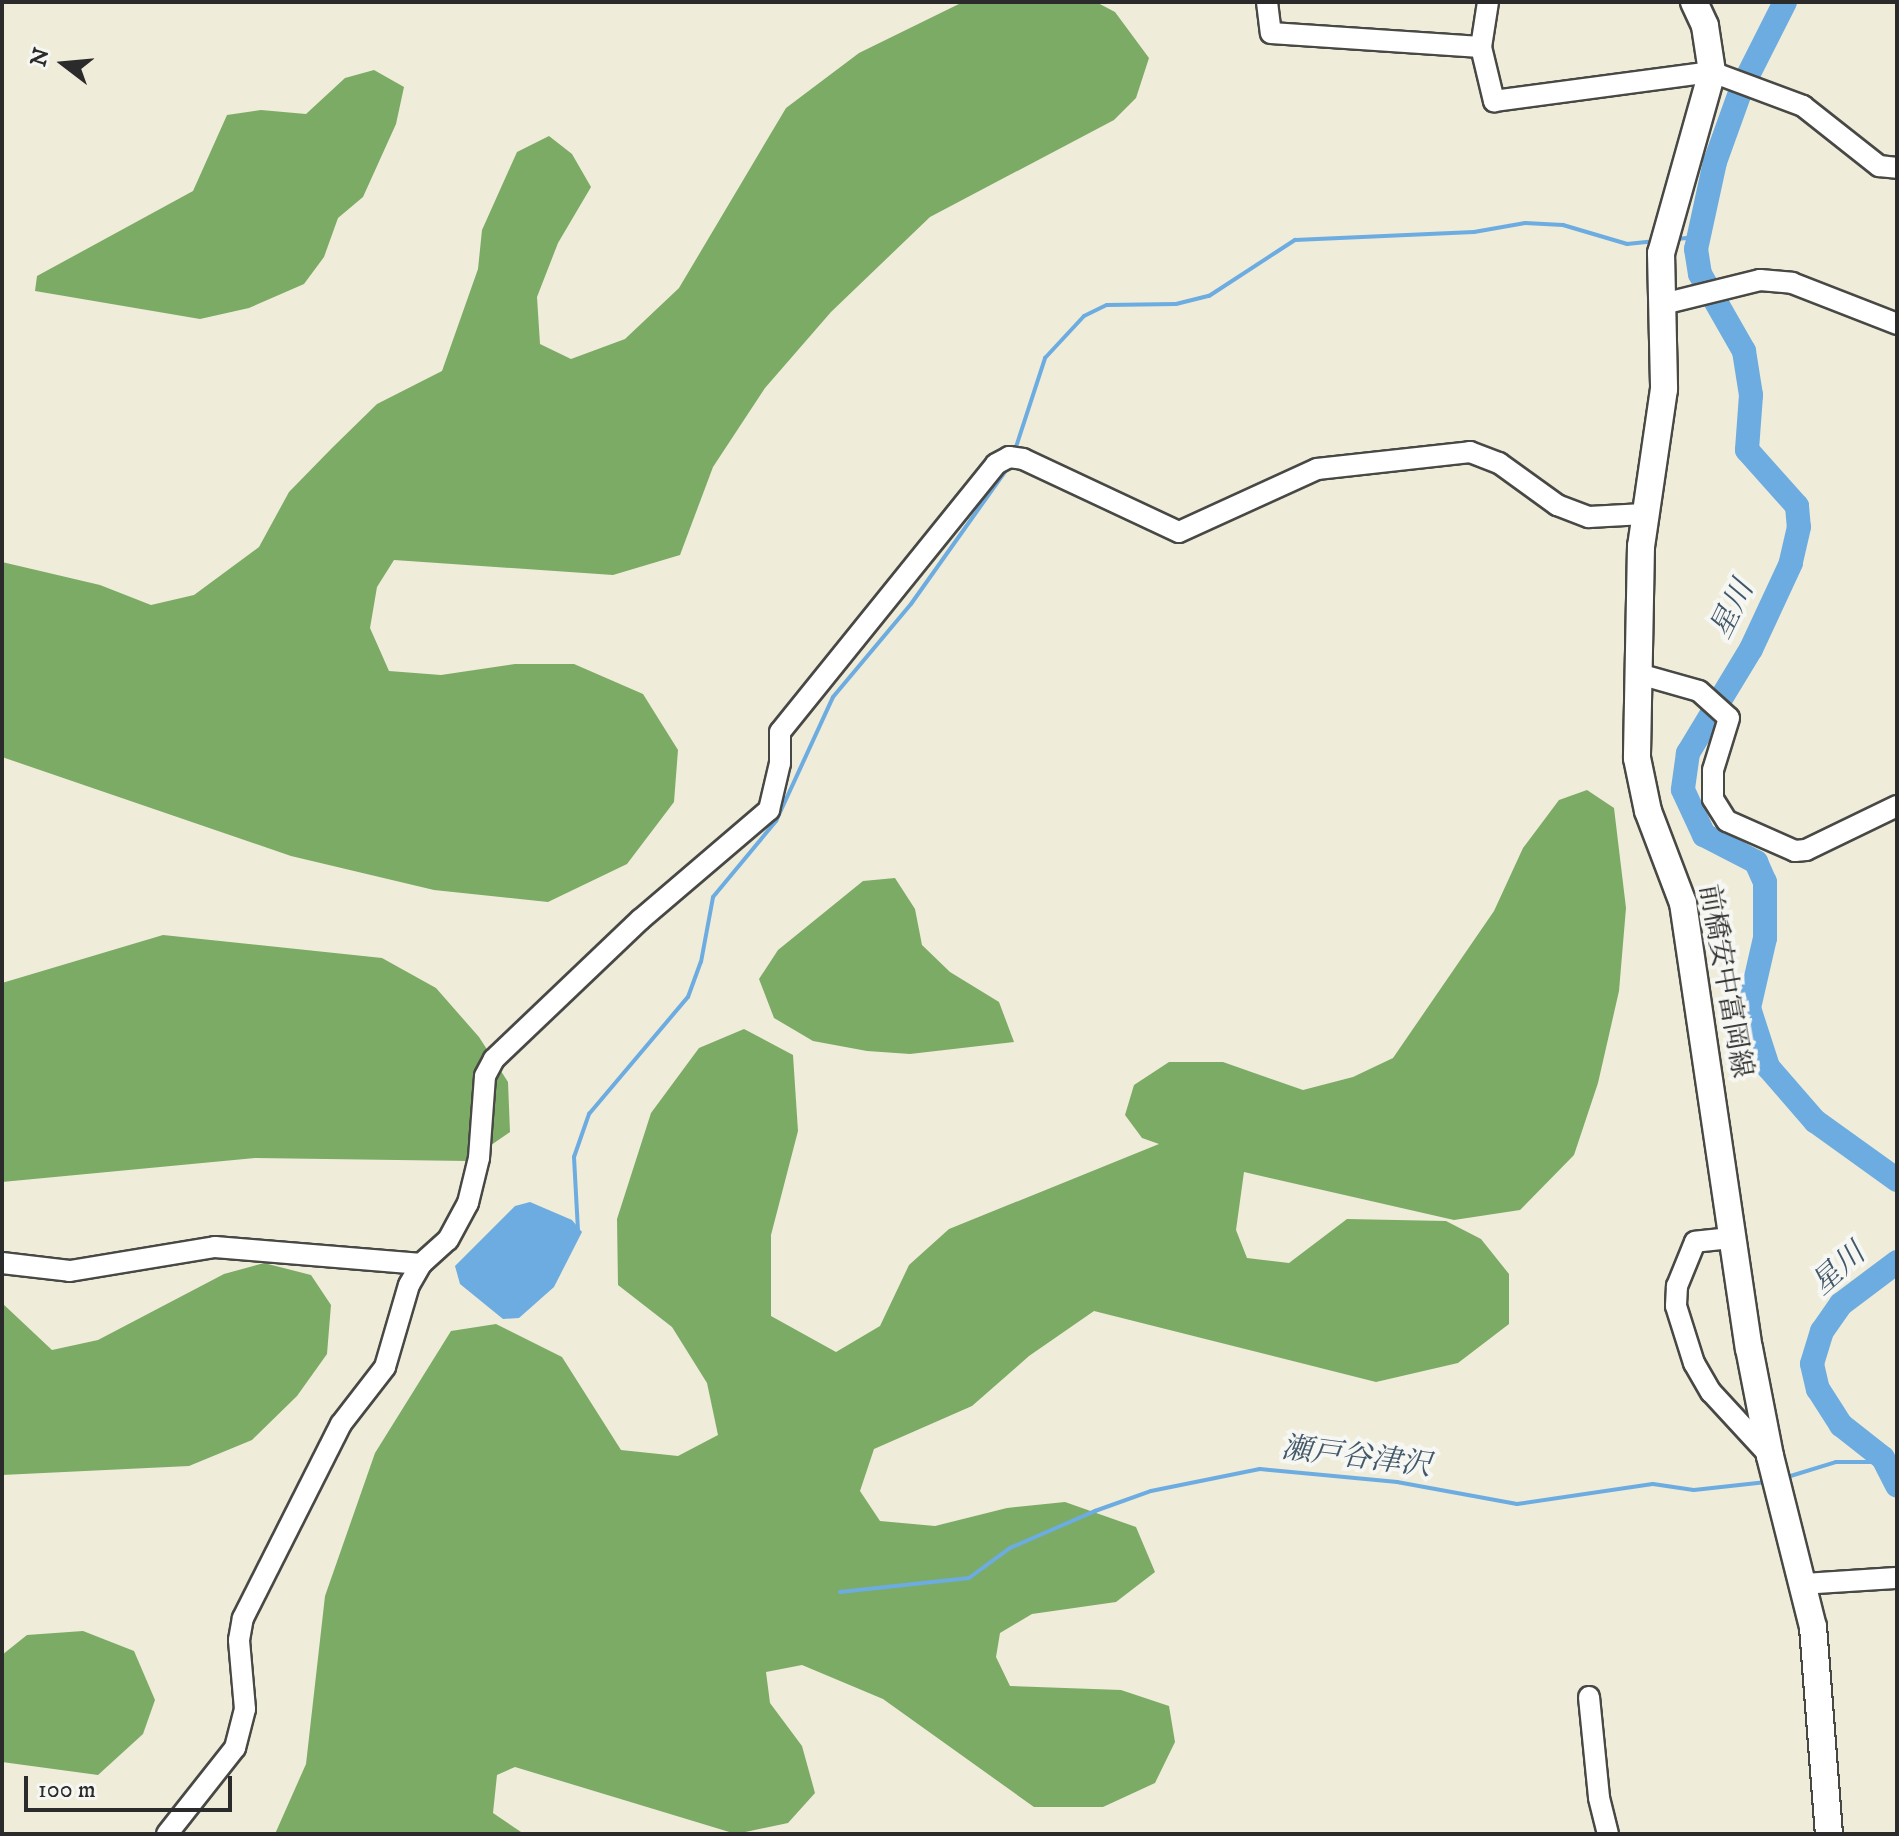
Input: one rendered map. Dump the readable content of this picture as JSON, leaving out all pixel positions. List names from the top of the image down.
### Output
{
  "streets": {
    "main road": ["前橋安中富岡線"]
  },
  "water": ["星川", "瀬戸谷津沢"],
  "scale_bar": "100 m",
  "north": "left"
}
